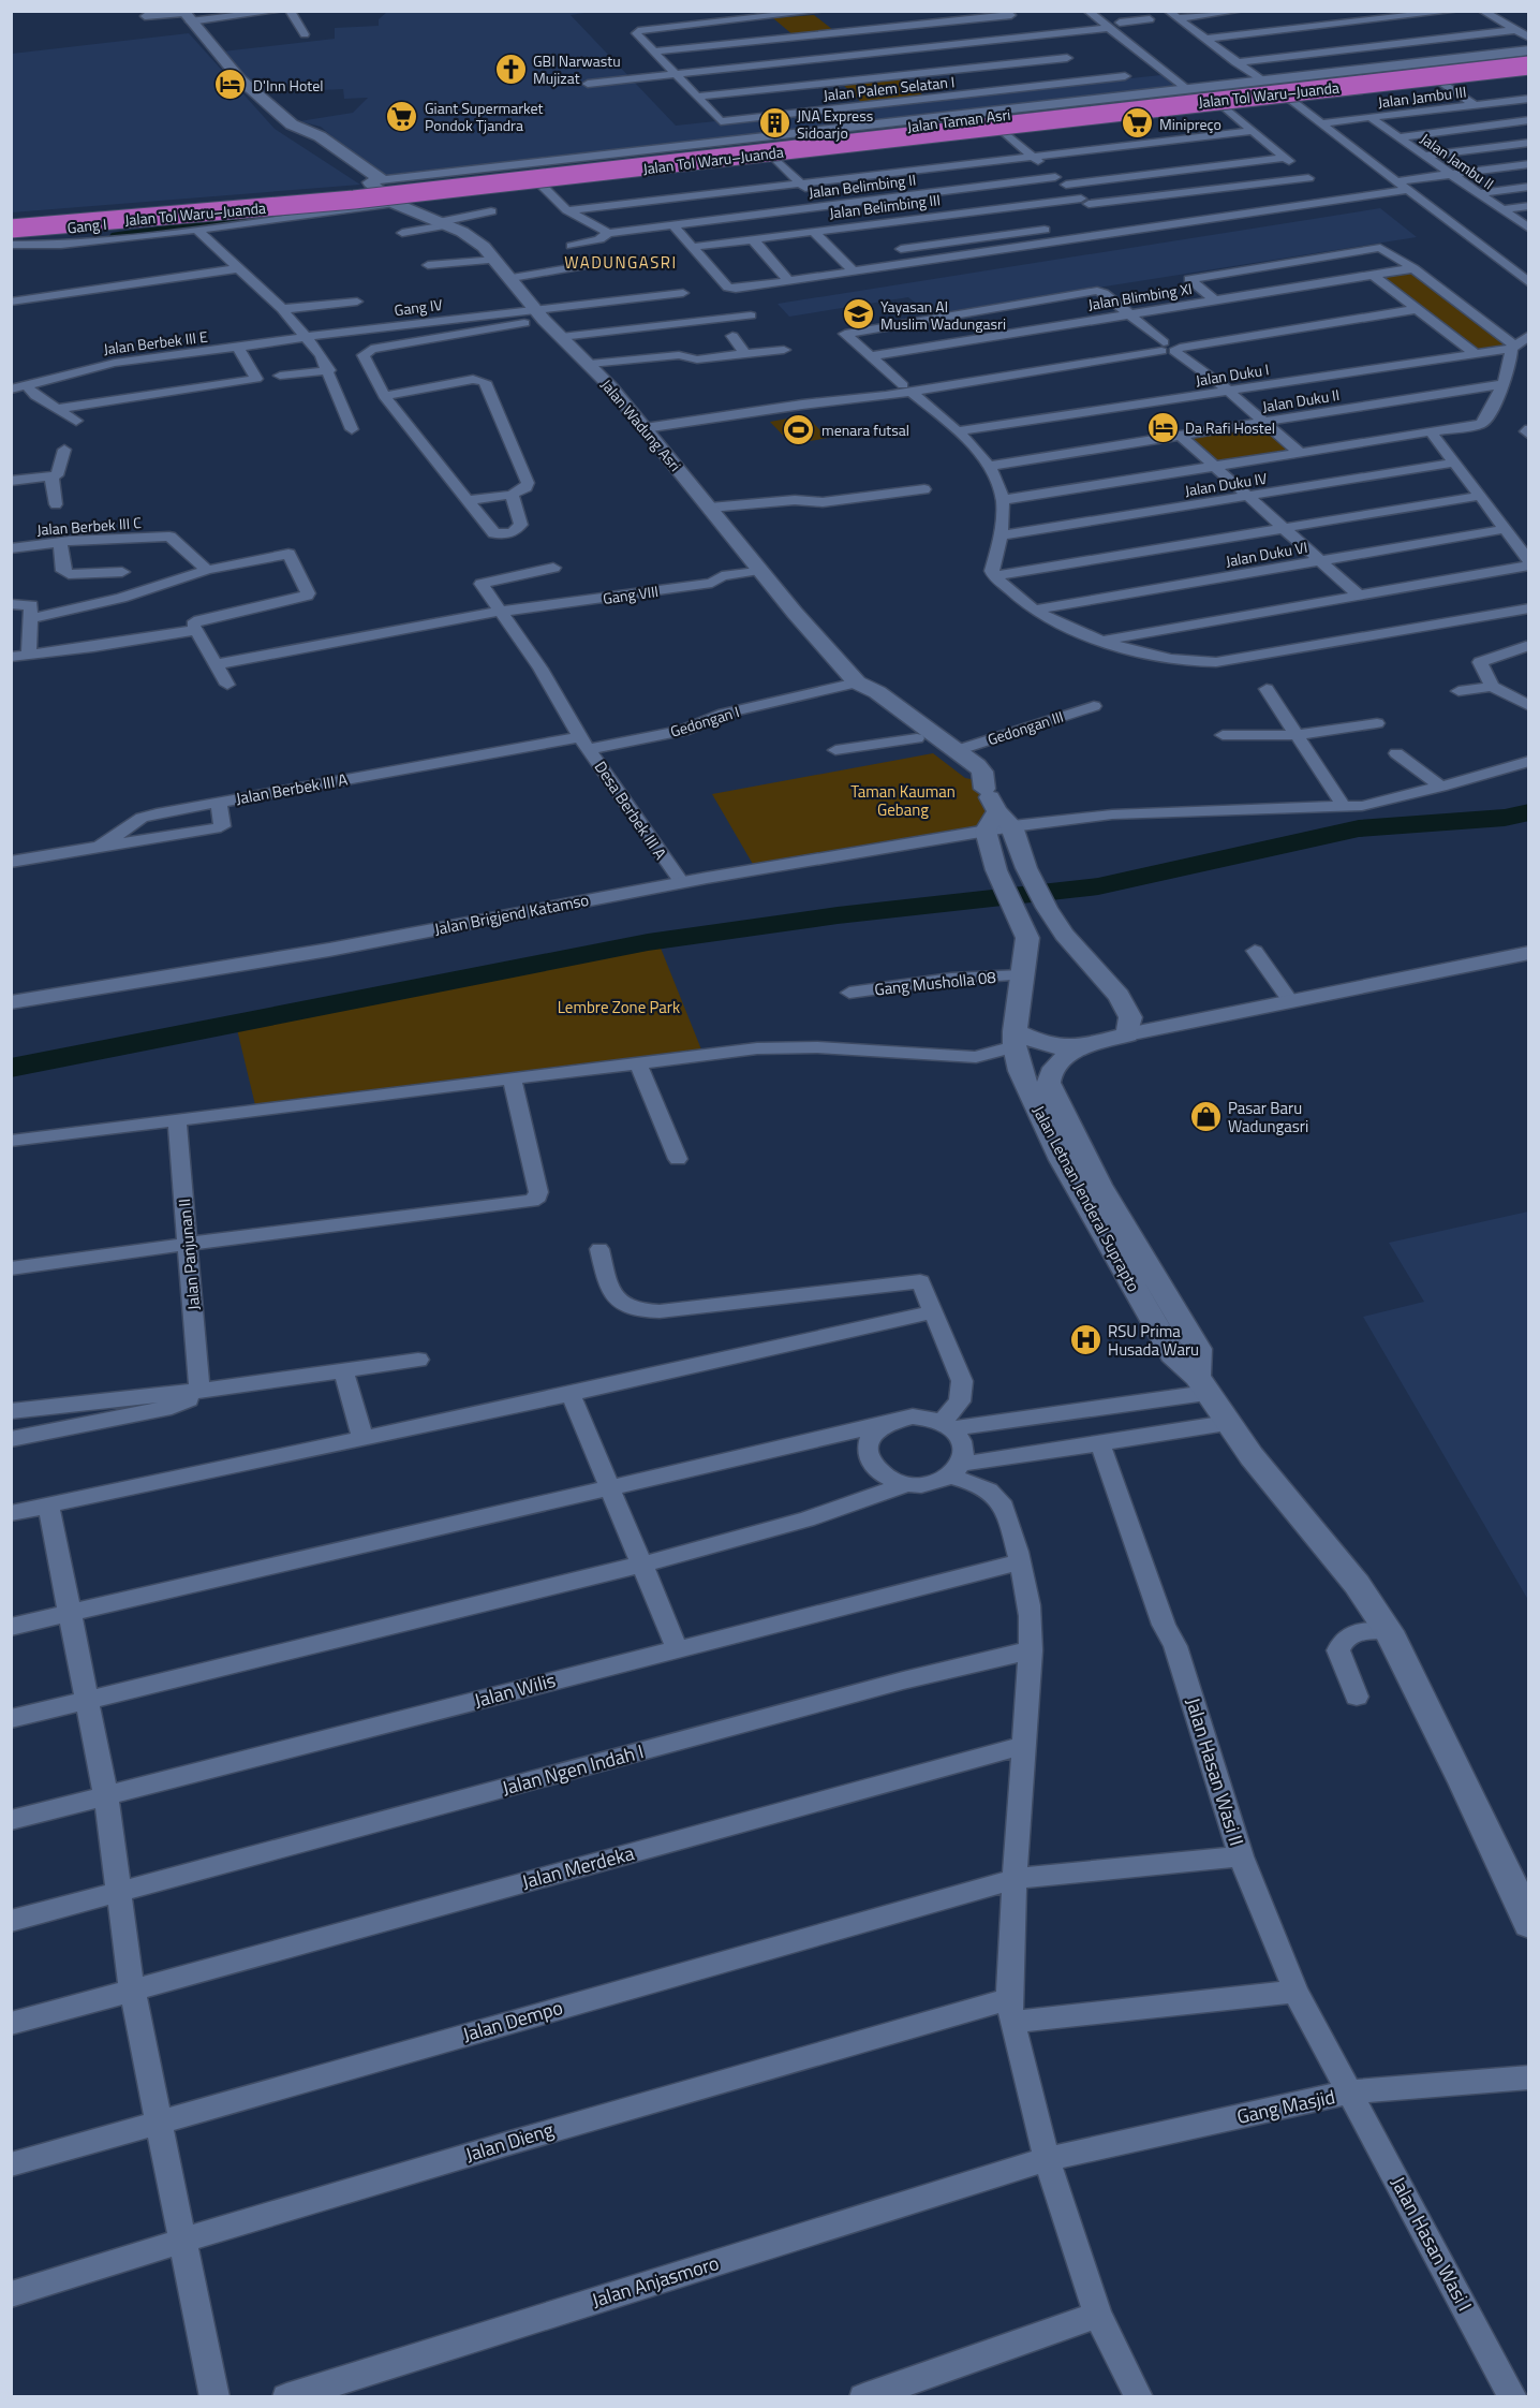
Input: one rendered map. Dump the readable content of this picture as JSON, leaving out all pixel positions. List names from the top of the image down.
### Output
{
  "streets": {
    "highway": ["Jalan Tol Waru–Juanda"],
    "main road": ["Jalan Taman Asri", "Jalan Wadung Asri", "Jalan Letnan Jenderal Suprapto"],
    "street": [
      "Jalan Palem Selatan I",
      "Jalan Jambu III",
      "Jalan Jambu II",
      "Jalan Belimbing II",
      "Jalan Belimbing III",
      "Gang I",
      "Jalan Blimbing XI",
      "Gang IV",
      "Jalan Berbek III E",
      "Jalan Duku I",
      "Jalan Duku II",
      "Jalan Duku IV",
      "Jalan Berbek III C",
      "Jalan Duku VI",
      "Gang VIII",
      "Gedongan I",
      "Gedongan III",
      "Jalan Berbek III A",
      "Desa Berbek III A",
      "Jalan Brigjend Katamso",
      "Gang Musholla 08",
      "Jalan Panjunan II",
      "Jalan Wilis",
      "Jalan Ngen Indah I",
      "Jalan Hasan Wasi II",
      "Jalan Merdeka",
      "Jalan Dempo",
      "Gang Masjid",
      "Jalan Dieng",
      "Jalan Hasan Wasi I",
      "Jalan Anjasmoro"
    ]
  },
  "crossings": [
    ["Jalan Jambu III", "Jalan Jambu II"],
    ["Jalan Taman Asri", "Gang I"],
    ["Jalan Taman Asri", "Jalan Wadung Asri"],
    ["Jalan Belimbing II", "Jalan Wadung Asri"],
    ["Gang I", "Jalan Wadung Asri"],
    ["Gang IV", "Jalan Berbek III E"],
    ["Gang IV", "Jalan Wadung Asri"],
    ["Jalan Wadung Asri", "Gang VIII"],
    ["Jalan Wadung Asri", "Gedongan I"],
    ["Jalan Wadung Asri", "Gedongan III"],
    ["Gang VIII", "Desa Berbek III A"],
    ["Gedongan I", "Jalan Berbek III A"],
    ["Gedongan I", "Desa Berbek III A"],
    ["Jalan Berbek III A", "Desa Berbek III A"],
    ["Desa Berbek III A", "Jalan Brigjend Katamso"],
    ["Gang Musholla 08", "Jalan Letnan Jenderal Suprapto"],
    ["Jalan Hasan Wasi II", "Jalan Dempo"],
    ["Jalan Hasan Wasi II", "Gang Masjid"],
    ["Jalan Hasan Wasi II", "Jalan Dieng"],
    ["Jalan Hasan Wasi II", "Jalan Hasan Wasi I"],
    ["Gang Masjid", "Jalan Hasan Wasi I"],
    ["Gang Masjid", "Jalan Anjasmoro"]
  ],
  "districts": ["WADUNGASRI"],
  "parks": ["Taman Kauman Gebang", "Lembre Zone Park"],
  "places": {
    "church": ["GBI Narwastu Mujizat"],
    "hotel": ["D'Inn Hotel", "Da Rafi Hostel"],
    "supermarket": ["Giant Supermarket Pondok Tjandra", "Minipreço"],
    "building": ["JNA Express Sidoarjo"],
    "school or university": ["Yayasan Al Muslim Wadungasri"],
    "sports": ["menara futsal"],
    "shop": ["Pasar Baru Wadungasri"],
    "hospital": ["RSU Prima Husada Waru"]
  }
}
